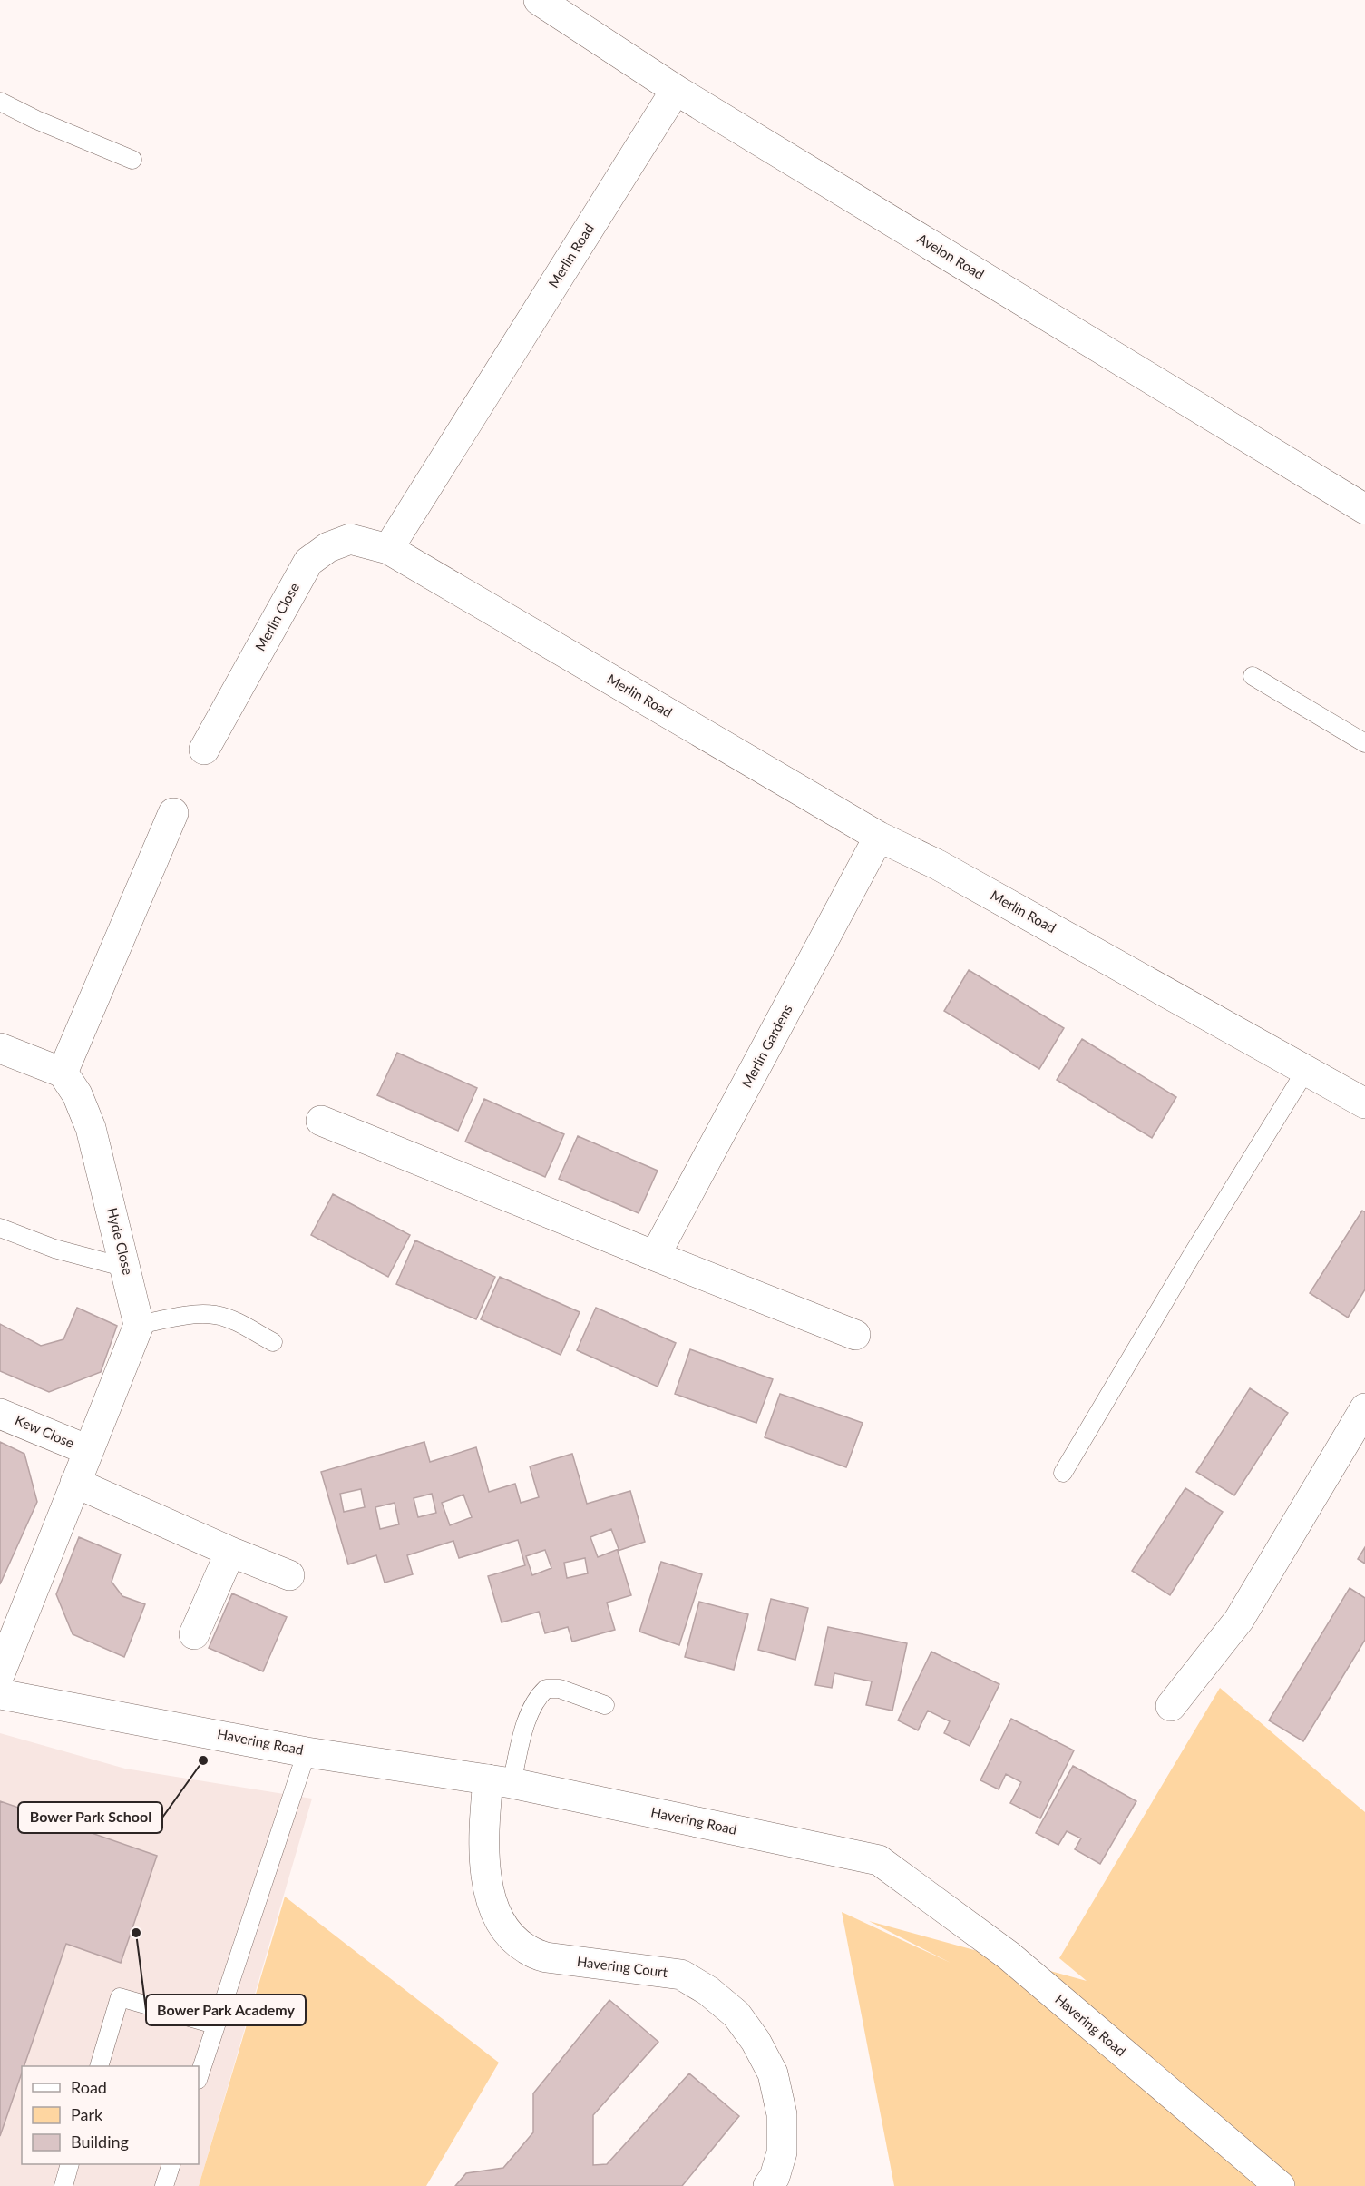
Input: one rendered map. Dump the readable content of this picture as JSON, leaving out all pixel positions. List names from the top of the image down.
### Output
{
  "streets": {
    "street": [
      "Merlin Road",
      "Avelon Road",
      "Merlin Close",
      "Merlin Gardens",
      "Hyde Close",
      "Kew Close",
      "Havering Road",
      "Havering Court"
    ]
  },
  "crossings": [
    ["Merlin Road", "Avelon Road"],
    ["Merlin Road", "Merlin Close"],
    ["Merlin Road", "Merlin Gardens"],
    ["Havering Road", "Havering Court"]
  ],
  "places": ["Bower Park School", "Bower Park Academy"],
  "legend": ["Road", "Park", "Building"]
}
